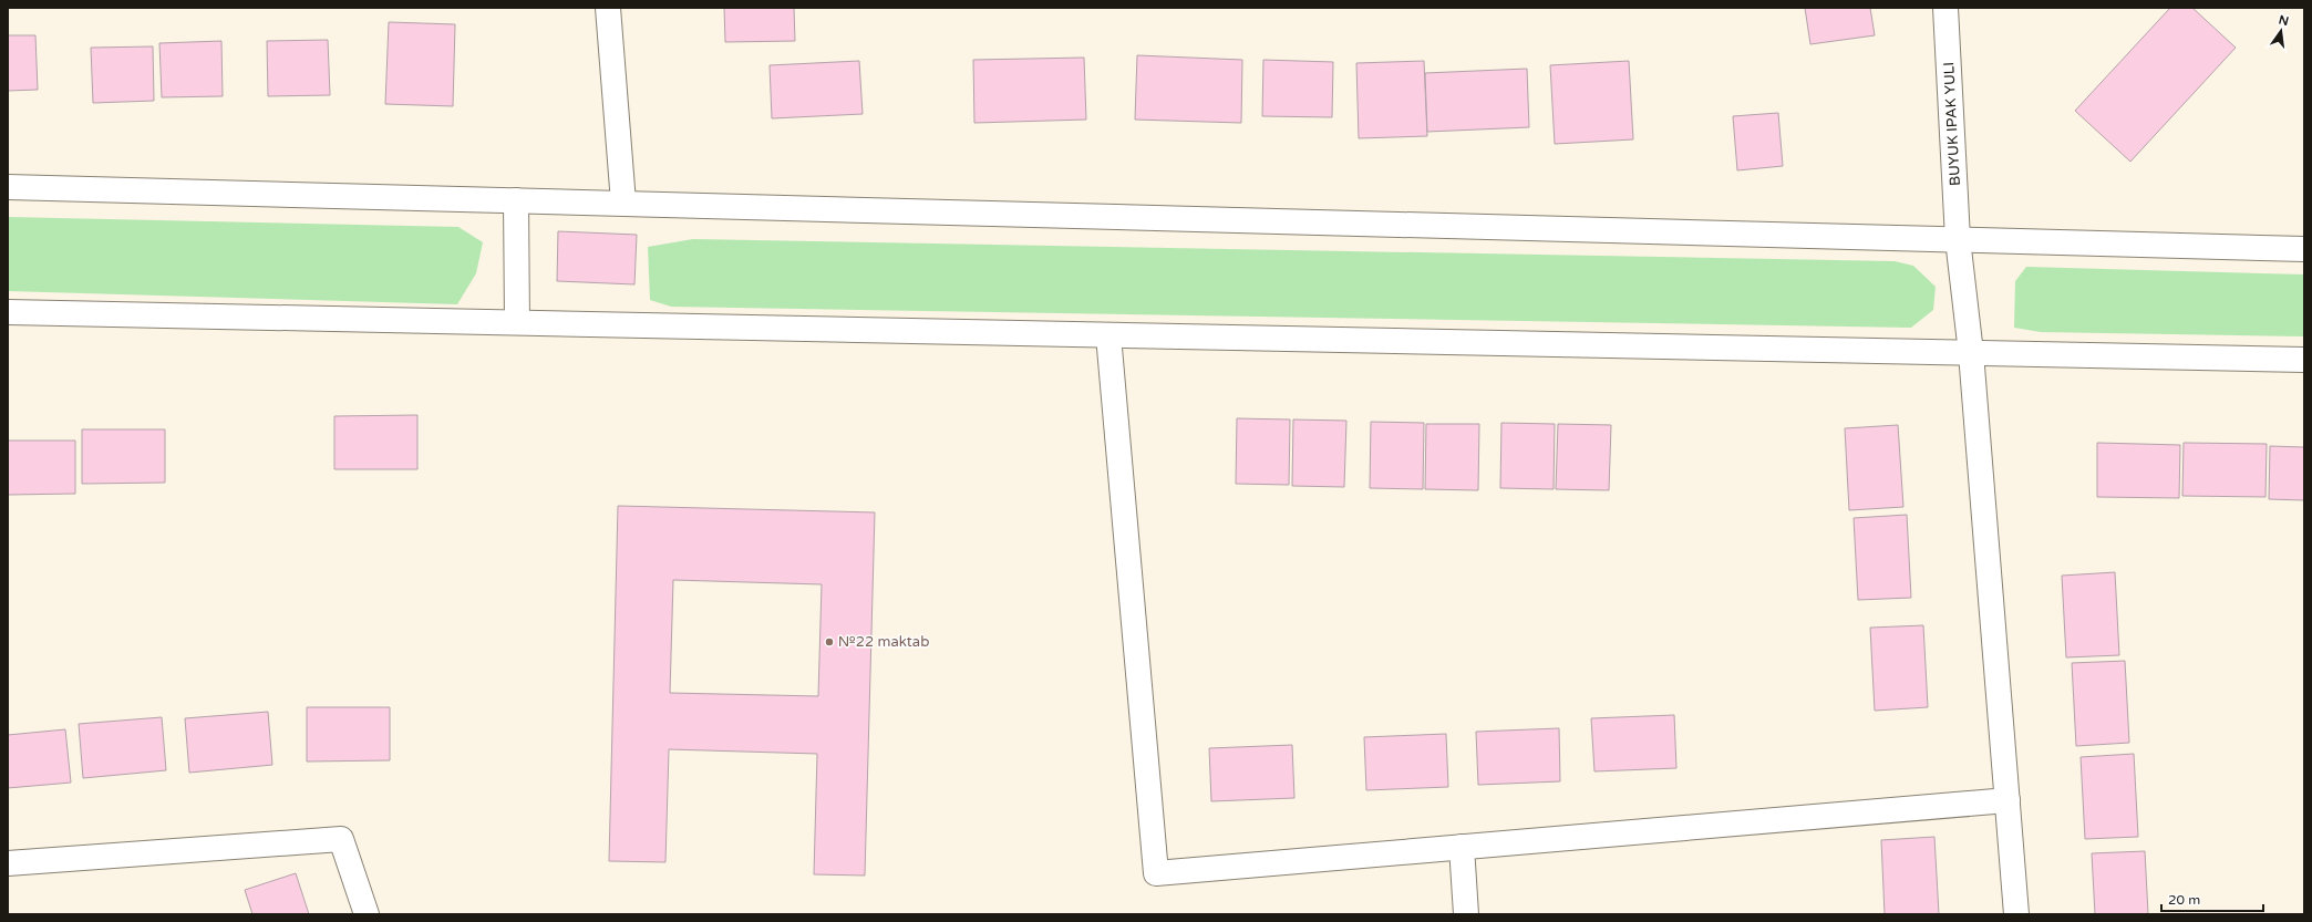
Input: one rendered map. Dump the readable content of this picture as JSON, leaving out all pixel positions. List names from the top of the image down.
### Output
{
  "streets": {
    "street": ["BUYUK IPAK YULI"]
  },
  "places": ["№22 maktab"],
  "scale_bar": "20 m",
  "north": "top"
}
